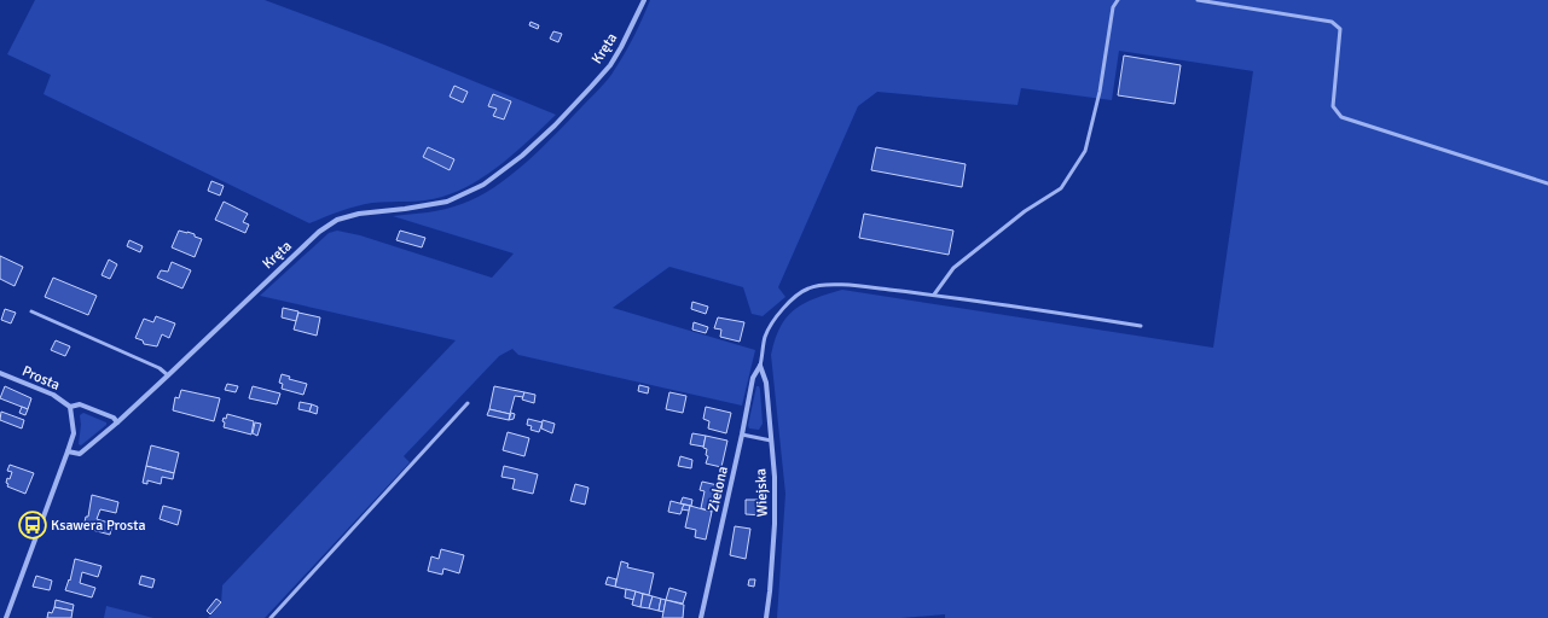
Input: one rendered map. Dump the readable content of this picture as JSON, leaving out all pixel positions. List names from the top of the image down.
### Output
{
  "streets": {
    "street": [
      "Kręta",
      "Prosta",
      "Zielona",
      "Wiejska"
    ]
  },
  "crossings": [
    ["Kręta", "Prosta"],
    ["Zielona", "Wiejska"]
  ],
  "places": {
    "bus stop": ["Ksawera Prosta"]
  }
}
